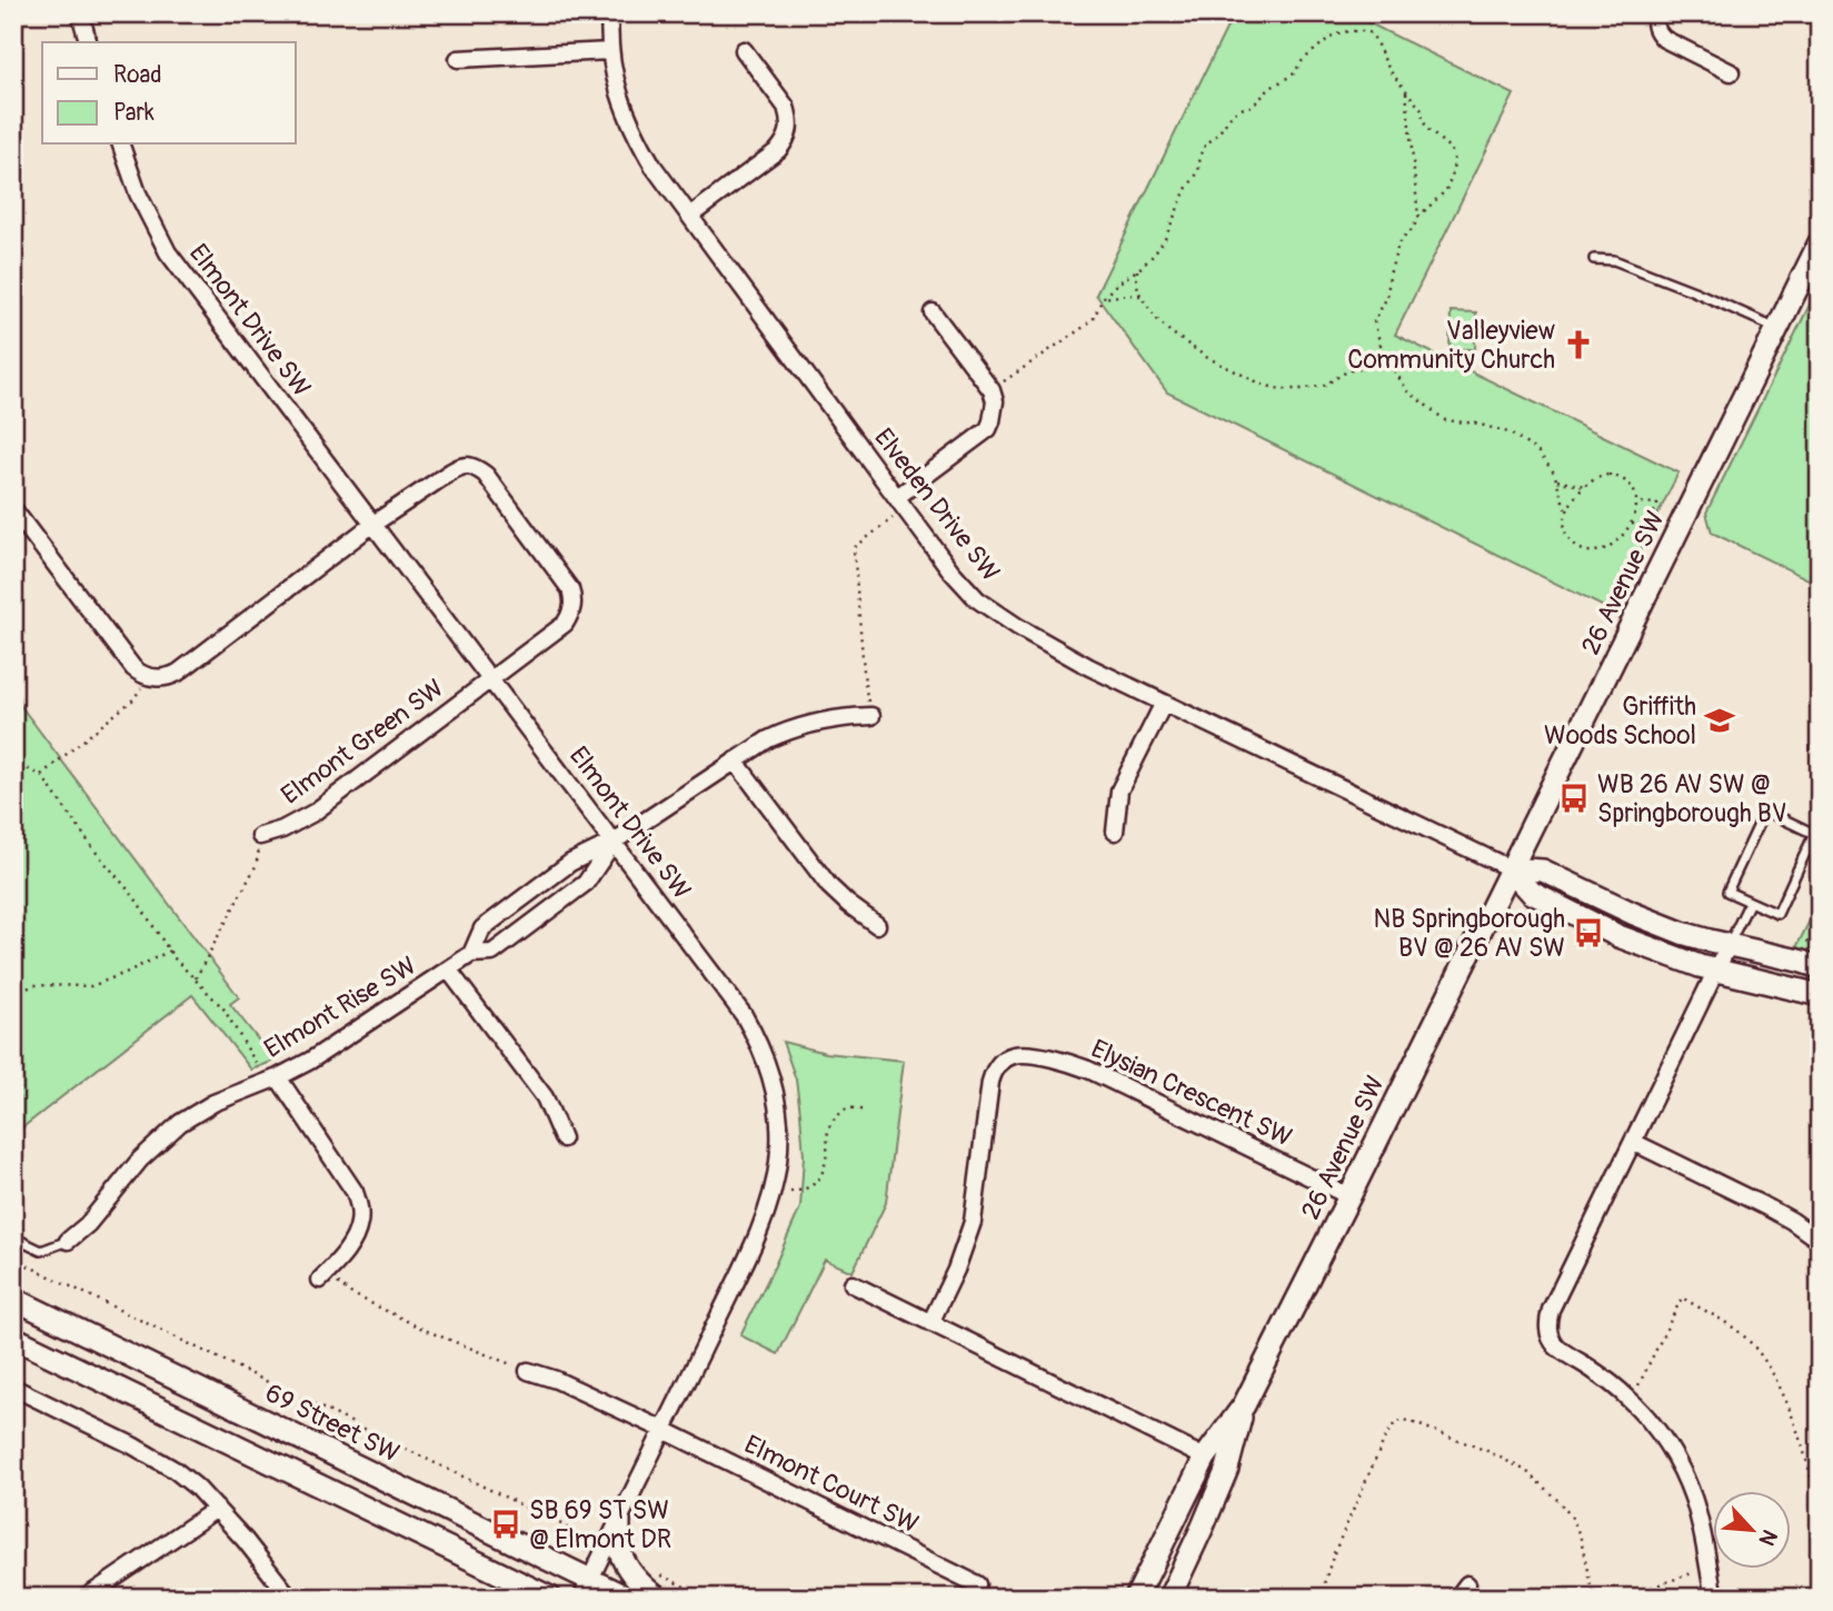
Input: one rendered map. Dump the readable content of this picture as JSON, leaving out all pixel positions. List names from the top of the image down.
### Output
{
  "streets": {
    "street": [
      "Elmont Drive SW",
      "Elveden Drive SW",
      "26 Avenue SW",
      "Elmont Green SW",
      "Elmont Rise SW",
      "Elysian Crescent SW",
      "69 Street SW",
      "Elmont Court SW"
    ]
  },
  "crossings": [
    ["Elmont Drive SW", "Elmont Green SW"],
    ["Elmont Drive SW", "Elmont Rise SW"],
    ["Elmont Drive SW", "69 Street SW"],
    ["Elmont Drive SW", "Elmont Court SW"],
    ["Elveden Drive SW", "26 Avenue SW"],
    ["26 Avenue SW", "Elysian Crescent SW"]
  ],
  "places": {
    "church": ["Valleyview Community Church"],
    "school or university": ["Griffith Woods School"],
    "bus stop": ["WB 26 AV SW @ Springborough BV", "NB Springborough BV @ 26 AV SW", "SB 69 ST SW @ Elmont DR"]
  },
  "legend": ["Road", "Park"],
  "north": "bottom right"
}
